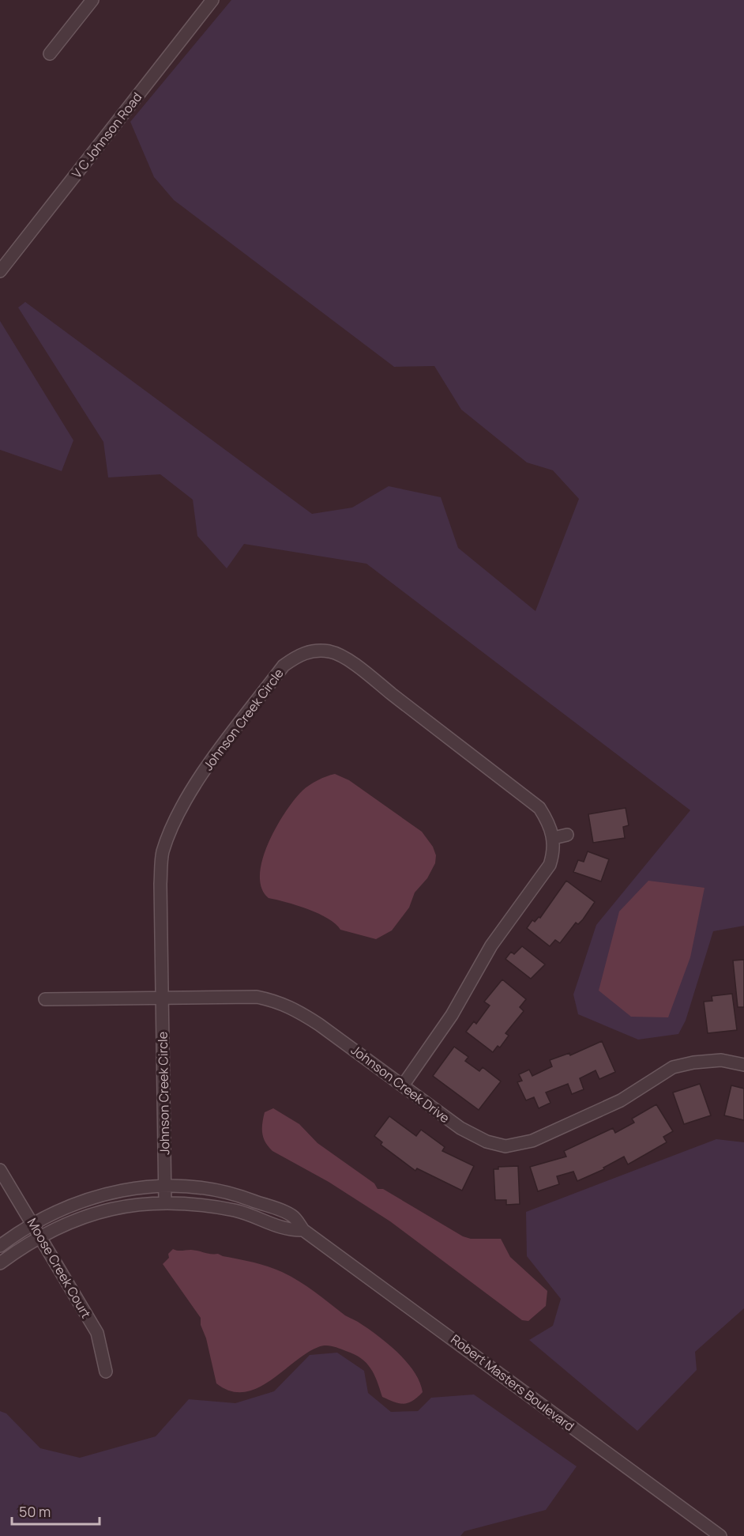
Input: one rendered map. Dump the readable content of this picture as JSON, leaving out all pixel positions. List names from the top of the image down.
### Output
{
  "streets": {
    "street": [
      "V C Johnson Road",
      "Johnson Creek Circle",
      "Johnson Creek Drive",
      "Moose Creek Court",
      "Robert Masters Boulevard"
    ]
  },
  "crossings": [
    ["Johnson Creek Circle", "Johnson Creek Drive"],
    ["Johnson Creek Circle", "Robert Masters Boulevard"],
    ["Moose Creek Court", "Robert Masters Boulevard"]
  ],
  "scale_bar": "50 m"
}
